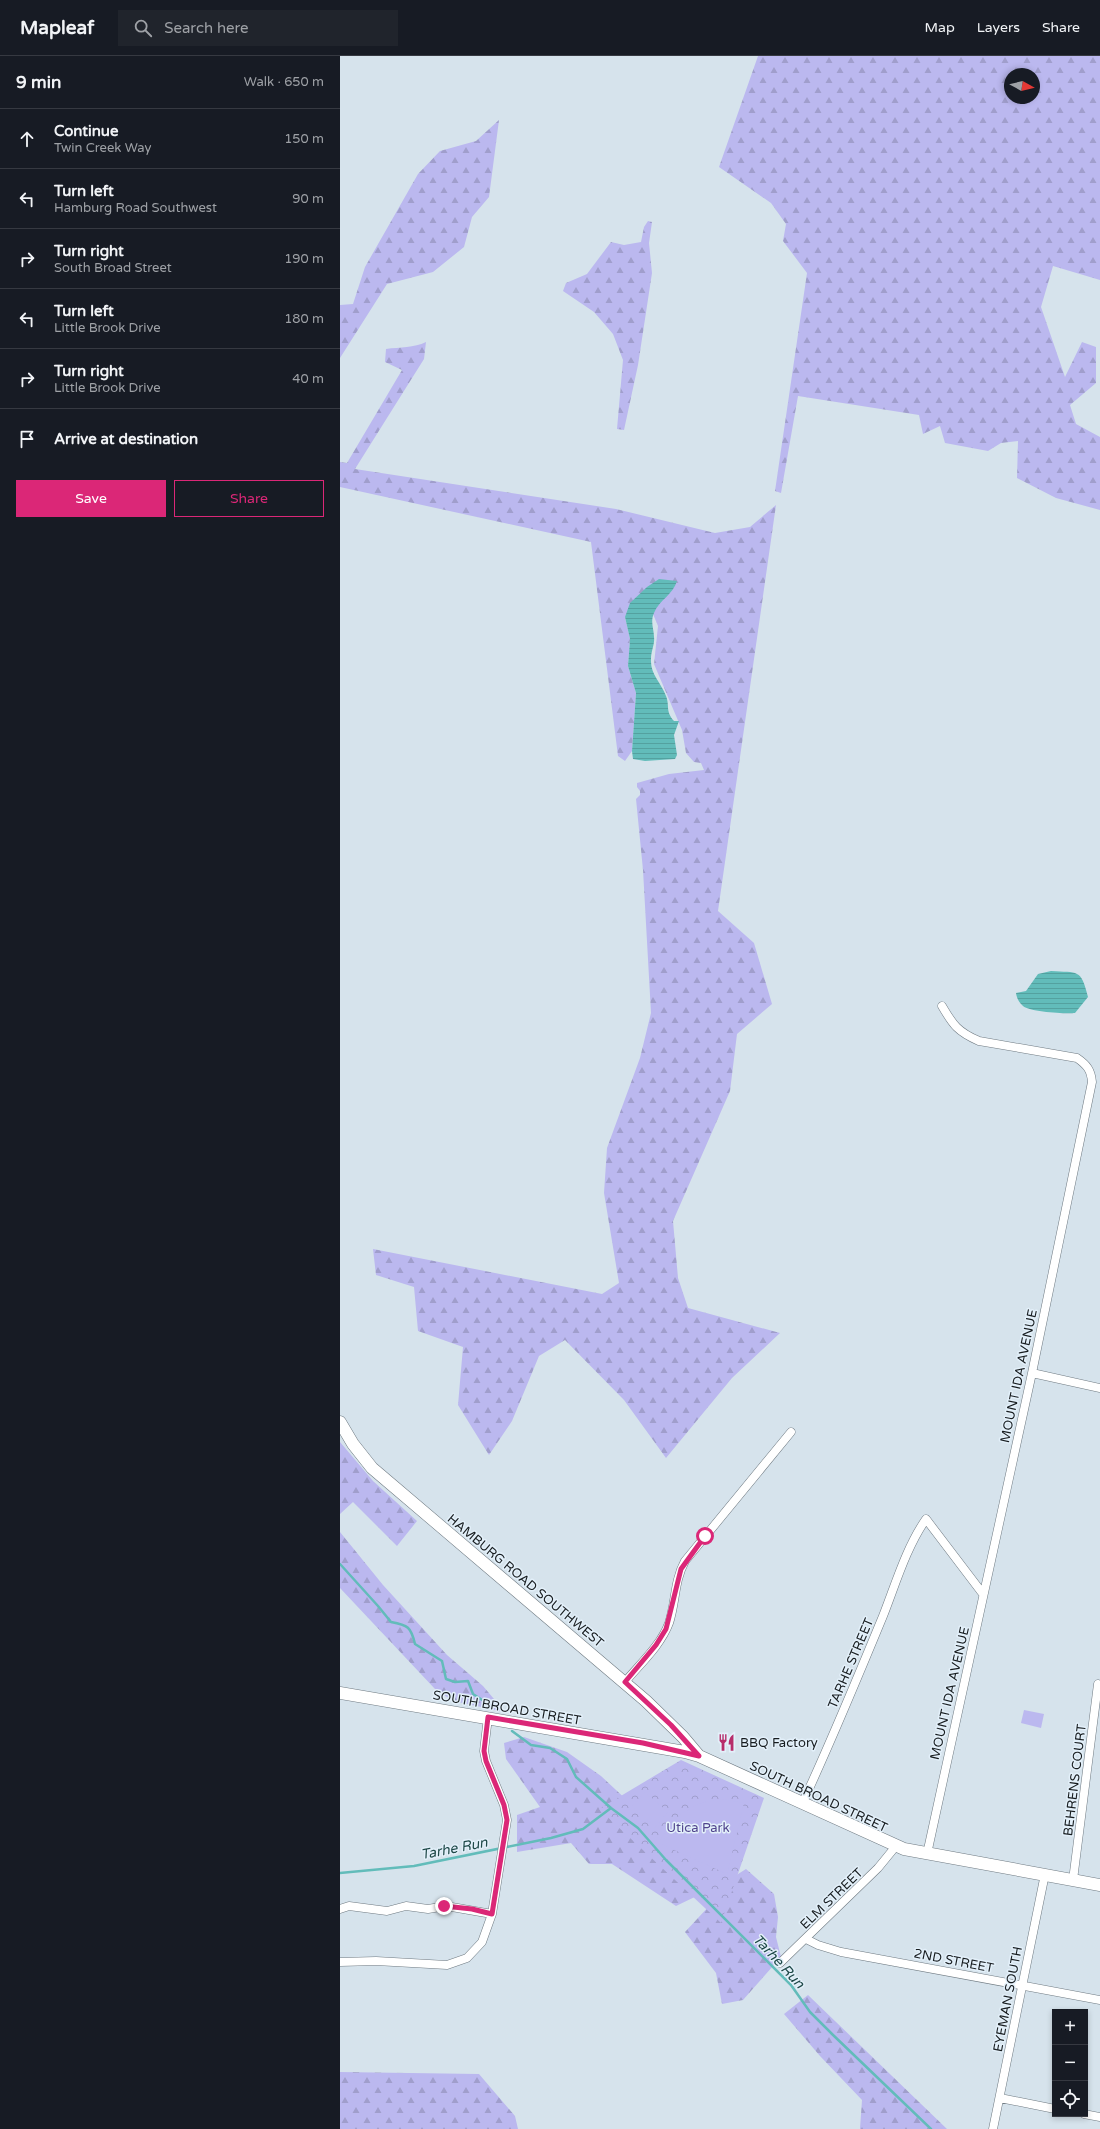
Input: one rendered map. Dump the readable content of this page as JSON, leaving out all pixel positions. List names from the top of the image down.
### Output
{
  "streets": {
    "street": [
      "MOUNT IDA AVENUE",
      "HAMBURG ROAD SOUTHWEST",
      "TARHE STREET",
      "SOUTH BROAD STREET",
      "BEHRENS COURT",
      "ELM STREET",
      "2ND STREET",
      "EYEMAN SOUTH"
    ]
  },
  "crossings": [
    ["MOUNT IDA AVENUE", "TARHE STREET"],
    ["MOUNT IDA AVENUE", "SOUTH BROAD STREET"],
    ["HAMBURG ROAD SOUTHWEST", "SOUTH BROAD STREET"],
    ["TARHE STREET", "SOUTH BROAD STREET"],
    ["SOUTH BROAD STREET", "BEHRENS COURT"],
    ["SOUTH BROAD STREET", "ELM STREET"],
    ["SOUTH BROAD STREET", "EYEMAN SOUTH"],
    ["ELM STREET", "2ND STREET"],
    ["2ND STREET", "EYEMAN SOUTH"]
  ],
  "water": ["Tarhe Run"],
  "parks": ["Utica Park"],
  "places": {
    "restaurant": ["BBQ Factory"]
  },
  "north": "right",
  "page": {
    "header": "Mapleaf",
    "search": "Search here",
    "nav": ["Map", "Layers", "Share"],
    "heading": ["9 min", "Walk · 650 m"],
    "list": [
      ["Continue", "Twin Creek Way", "150 m"],
      ["Turn left", "Hamburg Road Southwest", "90 m"],
      ["Turn right", "South Broad Street", "190 m"],
      ["Turn left", "Little Brook Drive", "180 m"],
      ["Turn right", "Little Brook Drive", "40 m"],
      "Arrive at destination"
    ],
    "buttons": ["Save", "Share"],
    "map_buttons": ["+", "−"]
  }
}
